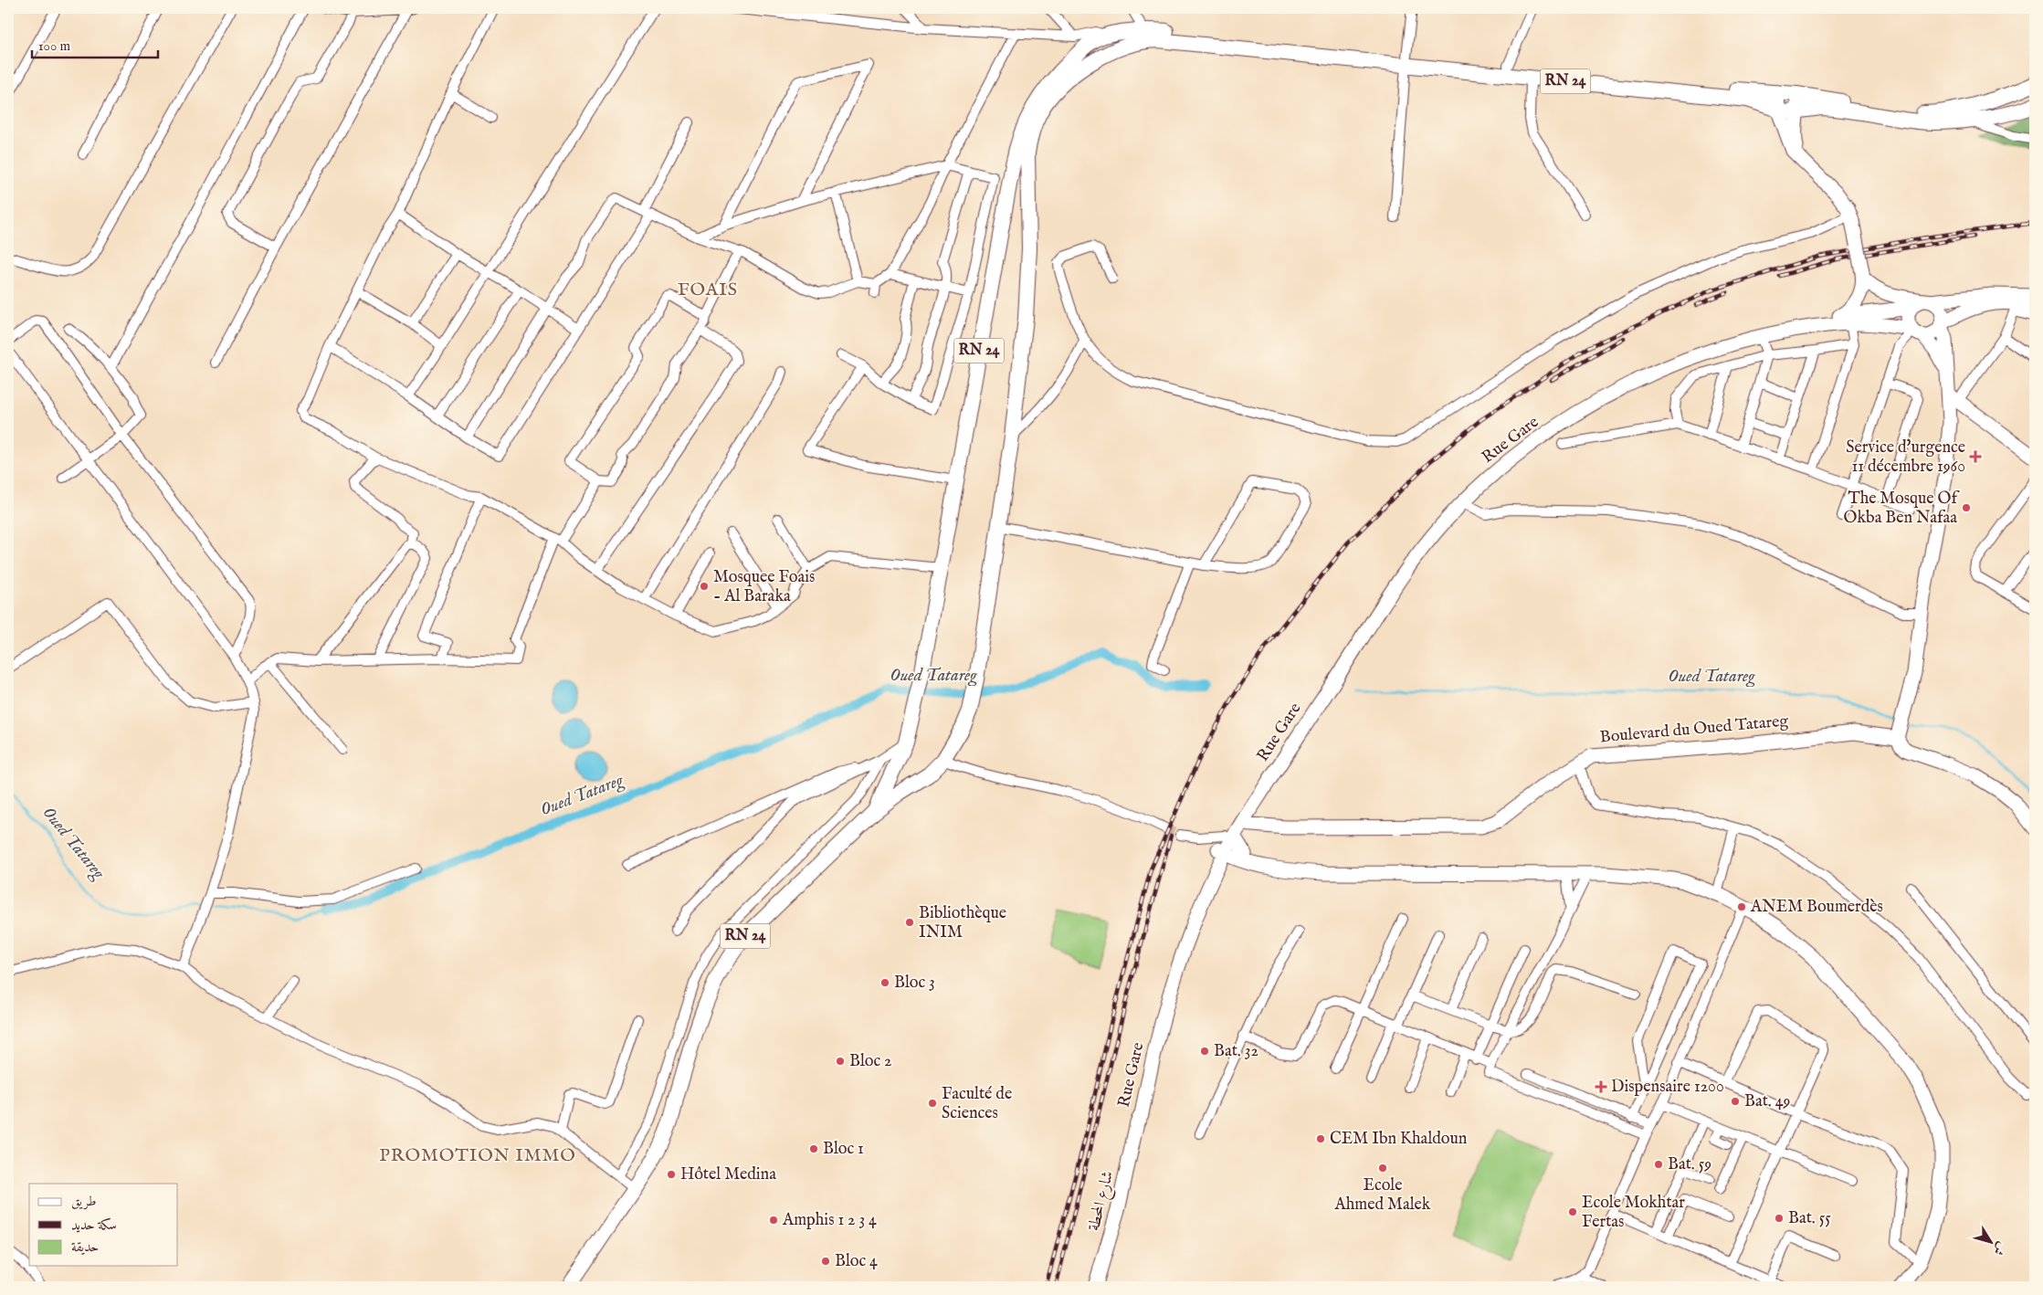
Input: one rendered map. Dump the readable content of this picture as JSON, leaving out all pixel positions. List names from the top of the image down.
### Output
{
  "streets": {
    "main road": [
      "RN 24",
      "Rue Gare",
      "Boulevard du Oued Tatareg",
      "شارع المحطة"
    ]
  },
  "crossings": [
    ["Rue Gare", "Boulevard du Oued Tatareg"],
    ["Rue Gare", "شارع المحطة"]
  ],
  "districts": ["FOAIS", "PROMOTION IMMO"],
  "water": ["Oued Tatareg"],
  "places": {
    "health": ["Service d'urgence 11 décembre 1960", "Dispensaire 1200"],
    "other": [
      "The Mosque Of Okba Ben Nafaa",
      "Mosquee Foais - Al Baraka",
      "ANEM Boumerdès",
      "Bibliothèque INIM",
      "Bloc 3",
      "Bat. 32",
      "Bloc 2",
      "Bat. 49",
      "Faculté de Sciences",
      "CEM Ibn Khaldoun",
      "Bloc 1",
      "Bat. 59",
      "Ecole Ahmed Malek",
      "Hôtel Medina",
      "Ecole Mokhtar Fertas",
      "Bat. 55",
      "Amphis 1 2 3 4",
      "Bloc 4"
    ]
  },
  "legend": ["طريق", "سكة حديد", "حديقة"],
  "scale_bar": "100 m",
  "north": "bottom right"
}
